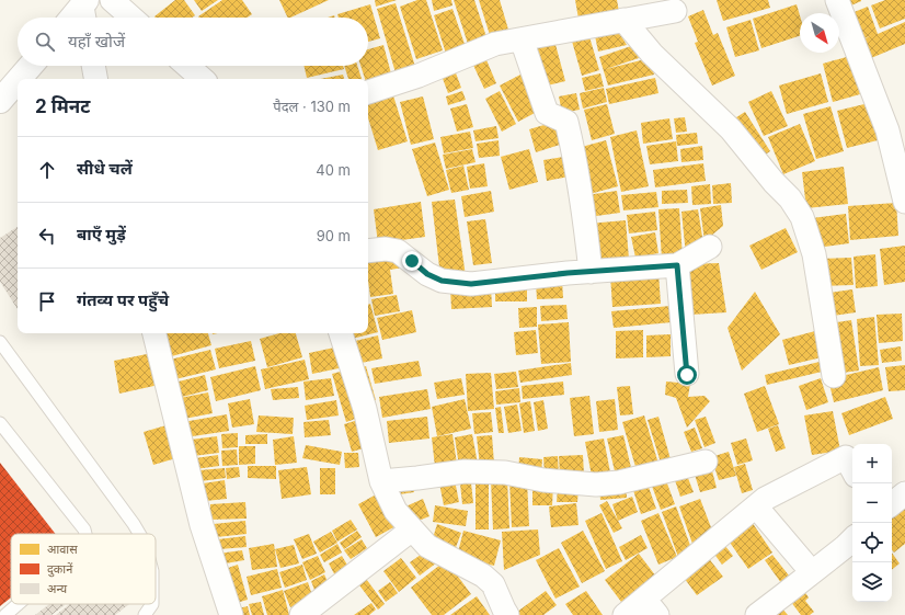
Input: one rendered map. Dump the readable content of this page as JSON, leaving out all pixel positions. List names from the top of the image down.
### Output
{
  "legend": ["आवास", "दुकानें", "अन्य"],
  "north": "bottom right",
  "page": {
    "search": "यहाँ खोजें",
    "heading": ["2 मिनट", "पैदल · 130 m"],
    "list": [
      ["सीधे चलें", "40 m"],
      ["बाएँ मुड़ें", "90 m"],
      "गंतव्य पर पहुँचे"
    ],
    "map_buttons": ["+", "−"]
  }
}
